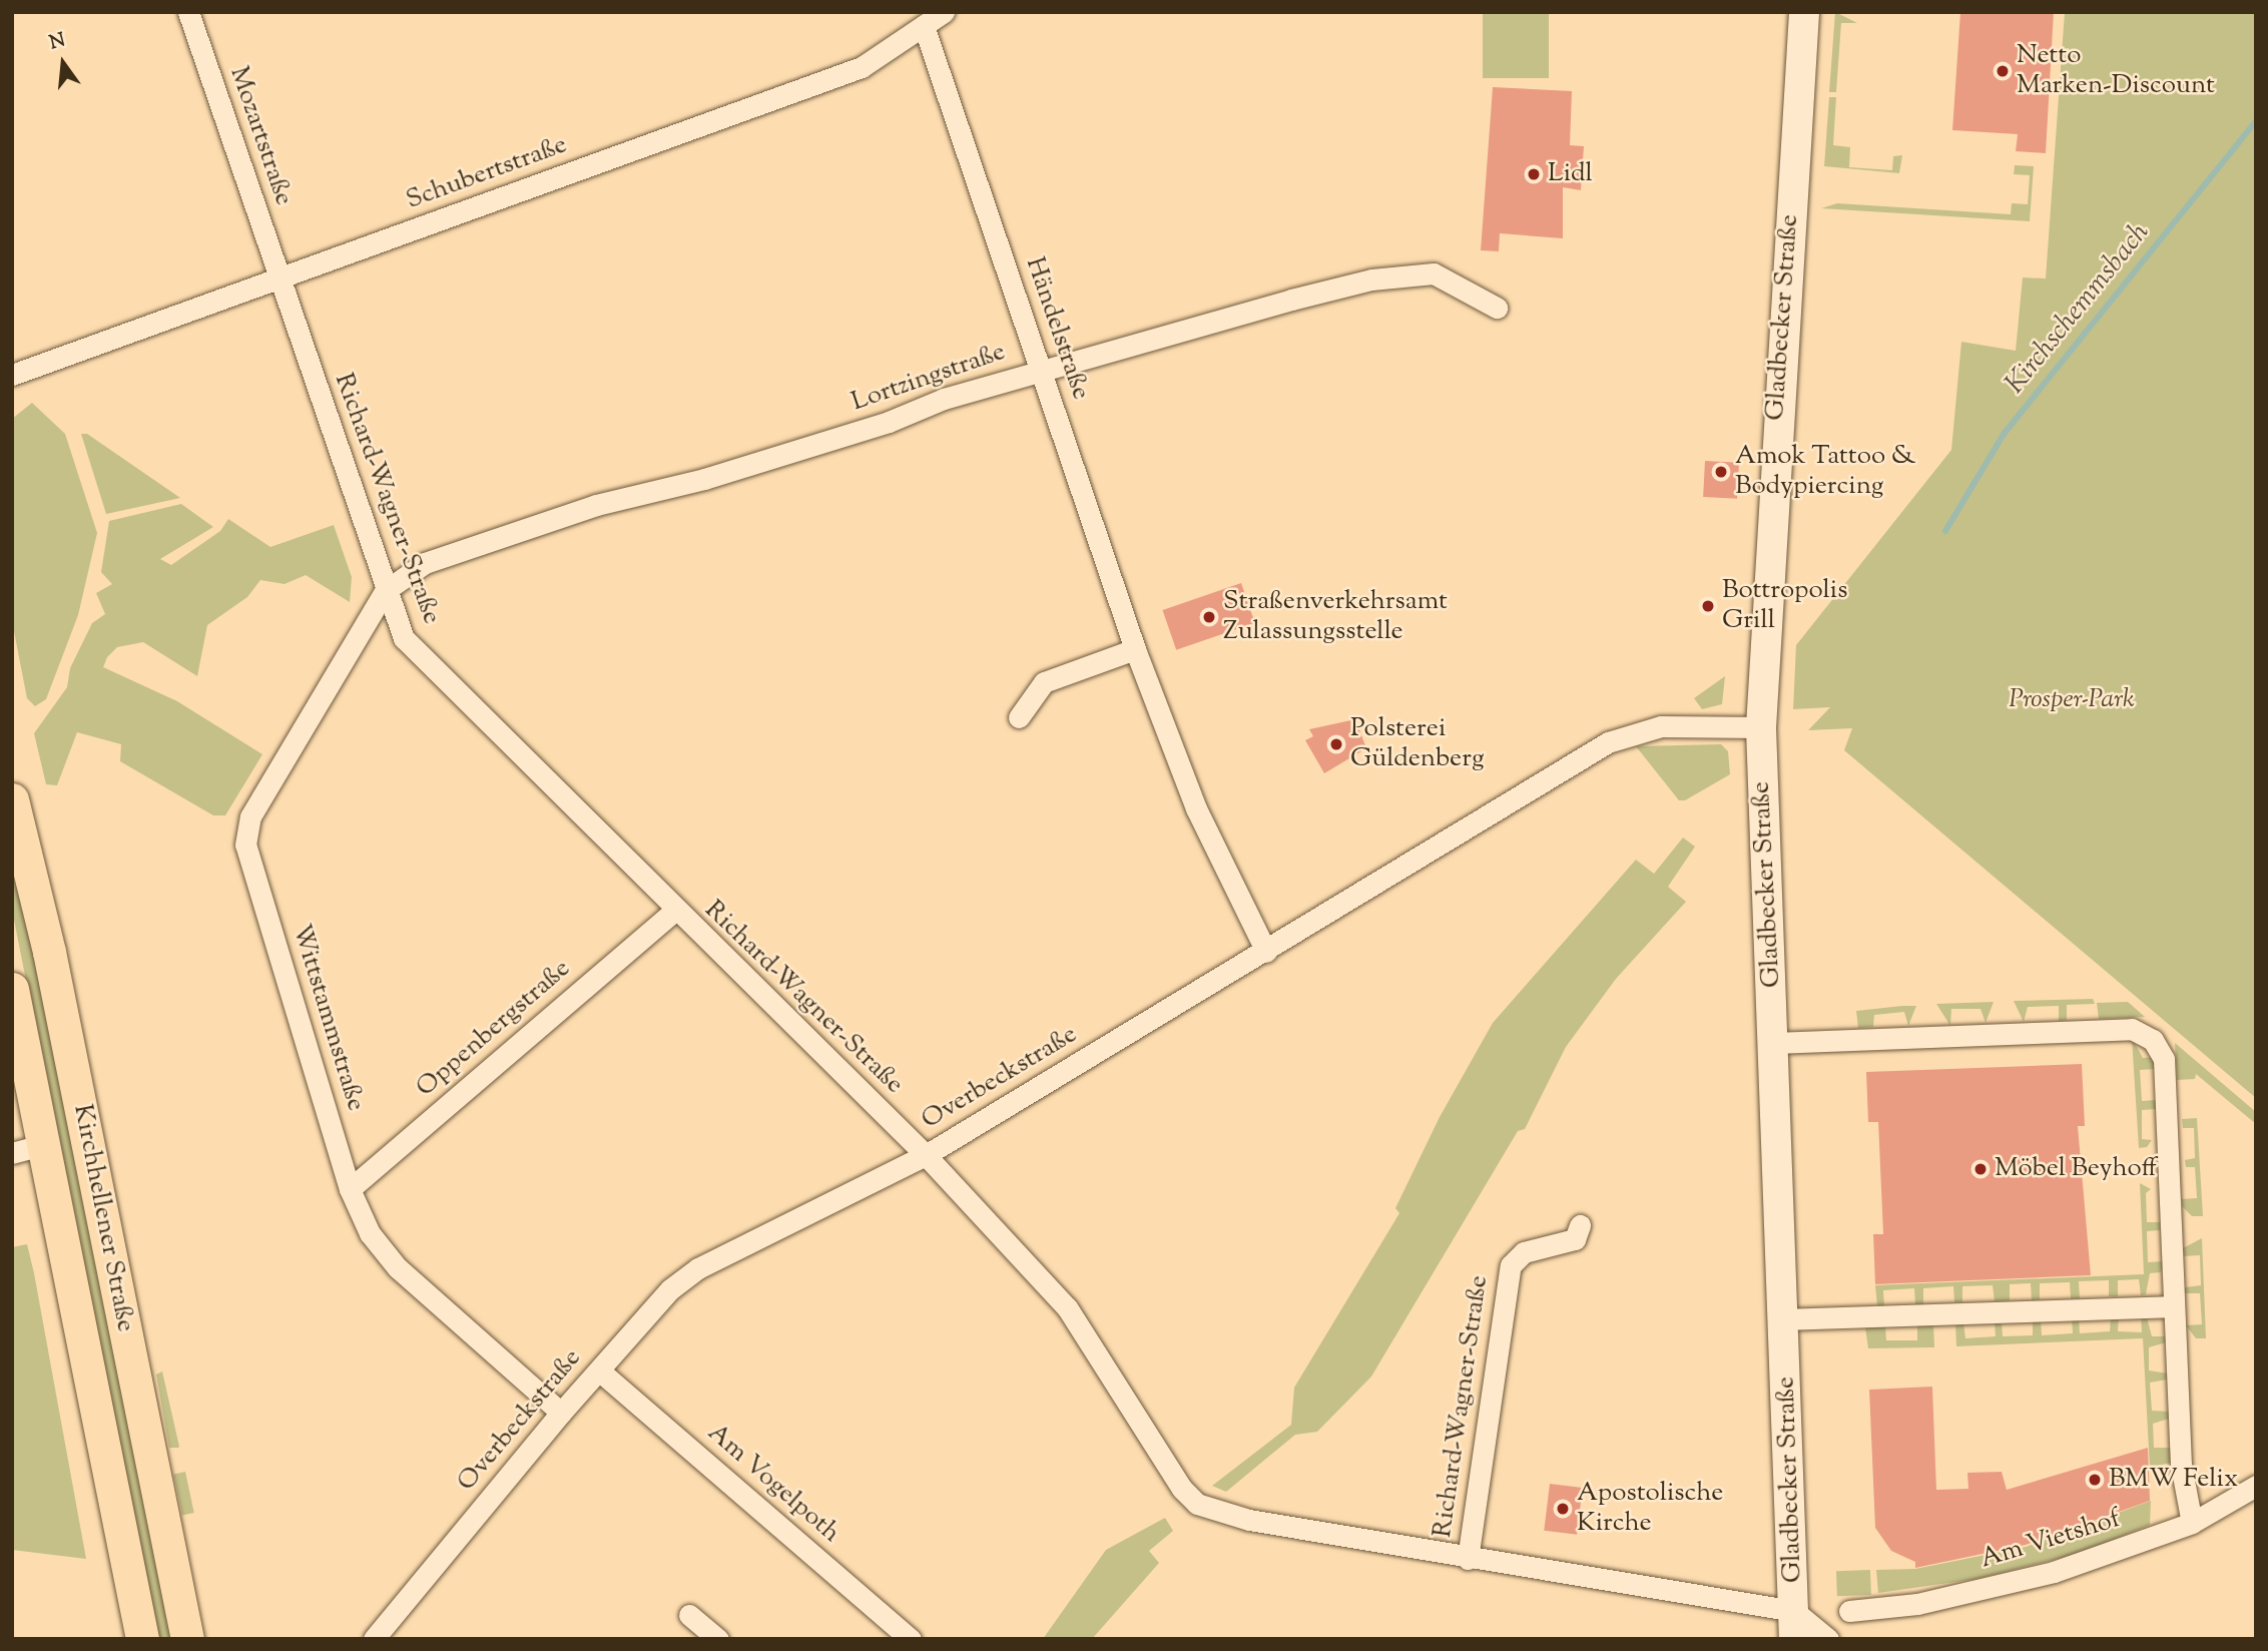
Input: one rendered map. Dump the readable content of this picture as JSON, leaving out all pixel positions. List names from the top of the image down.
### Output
{
  "streets": {
    "main road": ["Gladbecker Straße", "Kirchhellener Straße"],
    "street": [
      "Mozartstraße",
      "Schubertstraße",
      "Händelstraße",
      "Lortzingstraße",
      "Richard-Wagner-Straße",
      "Wittstammstraße",
      "Oppenbergstraße",
      "Overbeckstraße",
      "Am Vogelpoth",
      "Am Vietshof"
    ]
  },
  "crossings": [
    ["Mozartstraße", "Schubertstraße"],
    ["Mozartstraße", "Richard-Wagner-Straße"],
    ["Schubertstraße", "Händelstraße"],
    ["Schubertstraße", "Richard-Wagner-Straße"],
    ["Gladbecker Straße", "Richard-Wagner-Straße"],
    ["Gladbecker Straße", "Overbeckstraße"],
    ["Händelstraße", "Lortzingstraße"],
    ["Händelstraße", "Overbeckstraße"],
    ["Lortzingstraße", "Richard-Wagner-Straße"],
    ["Lortzingstraße", "Wittstammstraße"],
    ["Richard-Wagner-Straße", "Wittstammstraße"],
    ["Richard-Wagner-Straße", "Oppenbergstraße"],
    ["Richard-Wagner-Straße", "Overbeckstraße"],
    ["Wittstammstraße", "Oppenbergstraße"],
    ["Wittstammstraße", "Overbeckstraße"],
    ["Overbeckstraße", "Am Vogelpoth"]
  ],
  "water": ["Kirchschemmsbach"],
  "parks": ["Prosper-Park"],
  "places": [
    "Netto Marken-Discount",
    "Lidl",
    "Amok Tattoo & Bodypiercing",
    "Bottropolis Grill",
    "Straßenverkehrsamt Zulassungsstelle",
    "Polsterei Güldenberg",
    "Möbel Beyhoff",
    "BMW Felix",
    "Apostolische Kirche"
  ],
  "north": "top"
}
